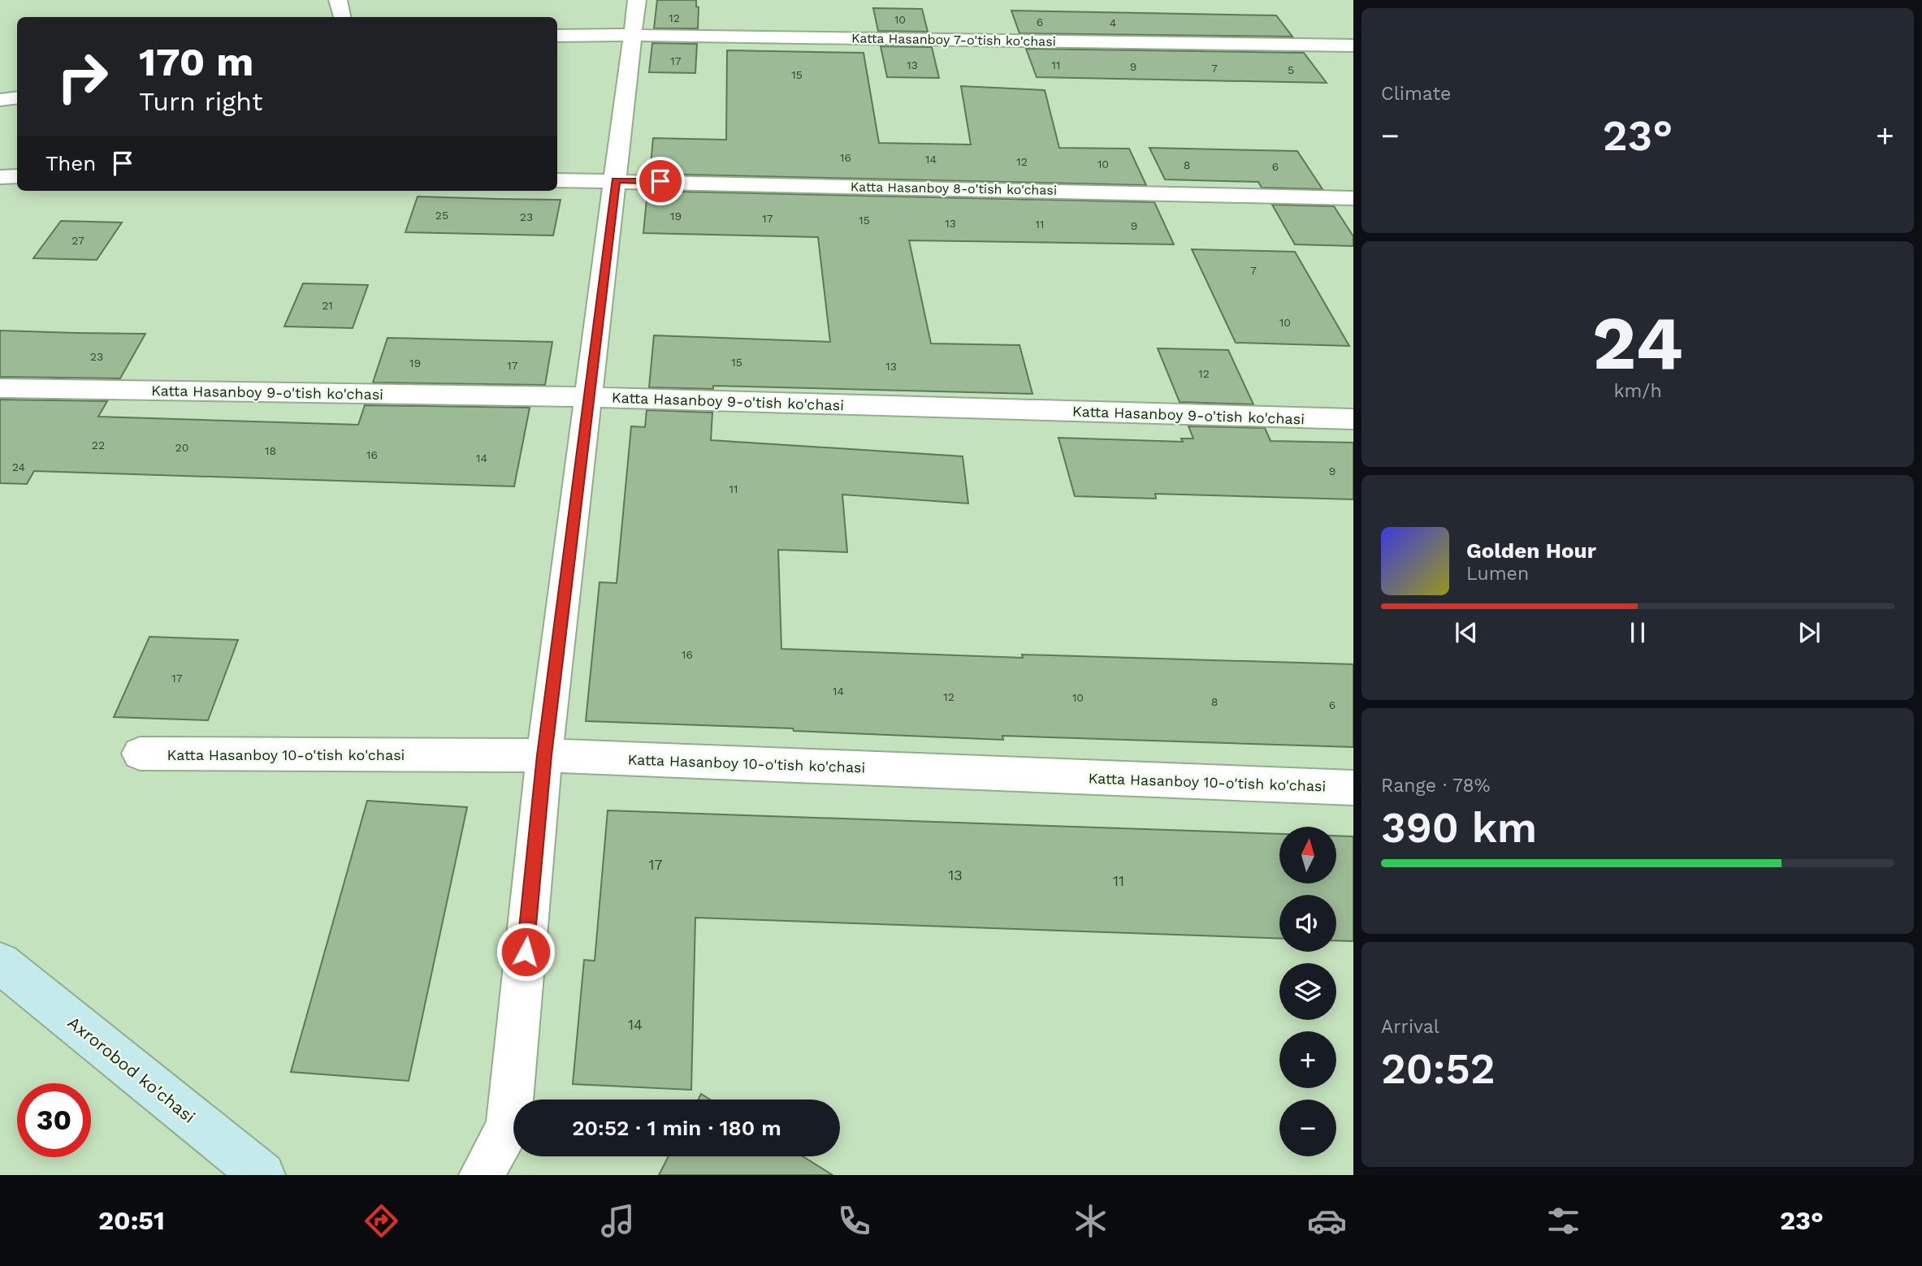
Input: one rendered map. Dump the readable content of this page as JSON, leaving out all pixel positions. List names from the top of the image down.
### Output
{
  "streets": {
    "street": [
      "Katta Hasanboy 7-o'tish ko'chasi",
      "Katta Hasanboy 8-o'tish ko'chasi",
      "Katta Hasanboy 9-o'tish ko'chasi",
      "Katta Hasanboy 10-o'tish ko'chasi",
      "Axrorobod ko'chasi"
    ]
  },
  "house_numbers": [
    "12",
    "10",
    "6",
    "4",
    "17",
    "13",
    "11",
    "9",
    "7",
    "5",
    "15",
    "16",
    "14",
    "12",
    "10",
    "8",
    "6",
    "25",
    "19",
    "23",
    "17",
    "15",
    "13",
    "11",
    "9",
    "27",
    "7",
    "21",
    "10",
    "23",
    "15",
    "19",
    "17",
    "13",
    "12",
    "22",
    "20",
    "18",
    "16",
    "14",
    "24",
    "9",
    "11",
    "16",
    "17",
    "14",
    "12",
    "10",
    "8",
    "6",
    "17",
    "13",
    "11",
    "14"
  ],
  "north": "top",
  "page": {
    "tile": [
      "Climate",
      ["24", "km/h"],
      ["Range · 78%", "390 km"],
      ["Arrival", "20:52"]
    ],
    "turn": ["170 m", "Turn right"],
    "heat": ["−", "23°", "+"],
    "then": "Then",
    "song": ["Golden Hour", "Lumen"],
    "map_buttons": ["+", "−"],
    "limit": "30",
    "trip": "20:52 · 1 min · 180 m",
    "tabs": ["20:51", "23°"]
  }
}
